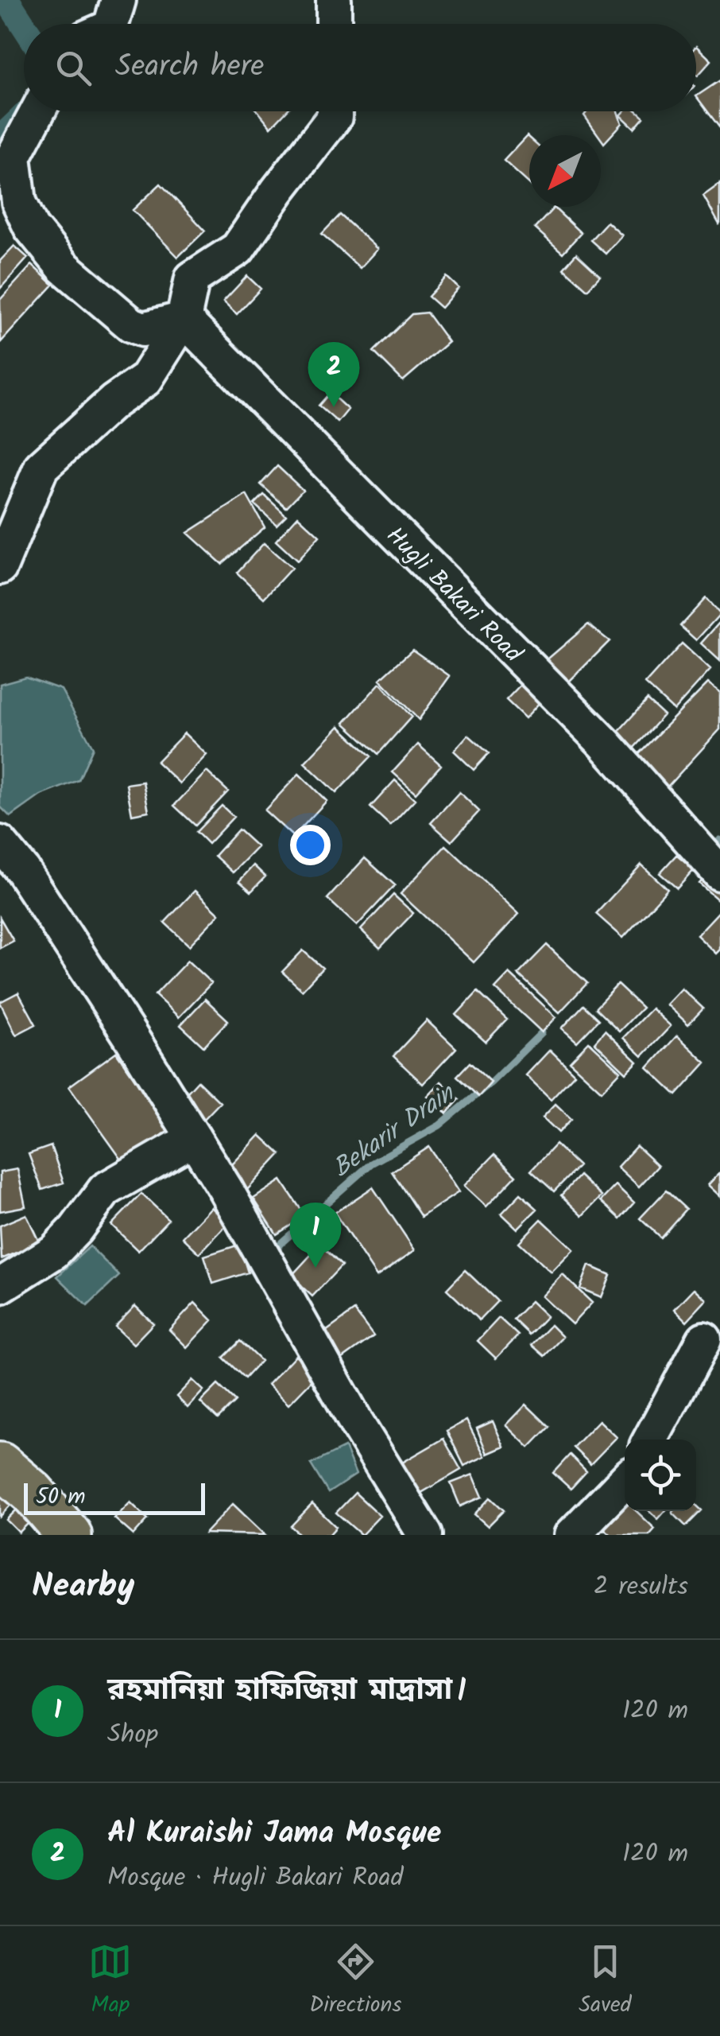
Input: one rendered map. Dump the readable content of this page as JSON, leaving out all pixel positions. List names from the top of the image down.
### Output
{
  "streets": {
    "street": ["Hugli Bakari Road"]
  },
  "water": ["Bekarir Drain"],
  "scale_bar": "50 m",
  "north": "bottom left",
  "page": {
    "search": "Search here",
    "pins": ["2", "1"],
    "scale": "50 m",
    "heading": ["Nearby", "2 results"],
    "list": [
      {
        "mark": "1",
        "name": "রহমানিয়া হাফিজিয়া মাদ্রাসা।",
        "note": "Shop",
        "value": "120 m"
      },
      {
        "mark": "2",
        "name": "Al Kuraishi Jama Mosque",
        "note": "Mosque · Hugli Bakari Road",
        "value": "120 m"
      }
    ],
    "nav": ["Map", "Directions", "Saved"]
  }
}
